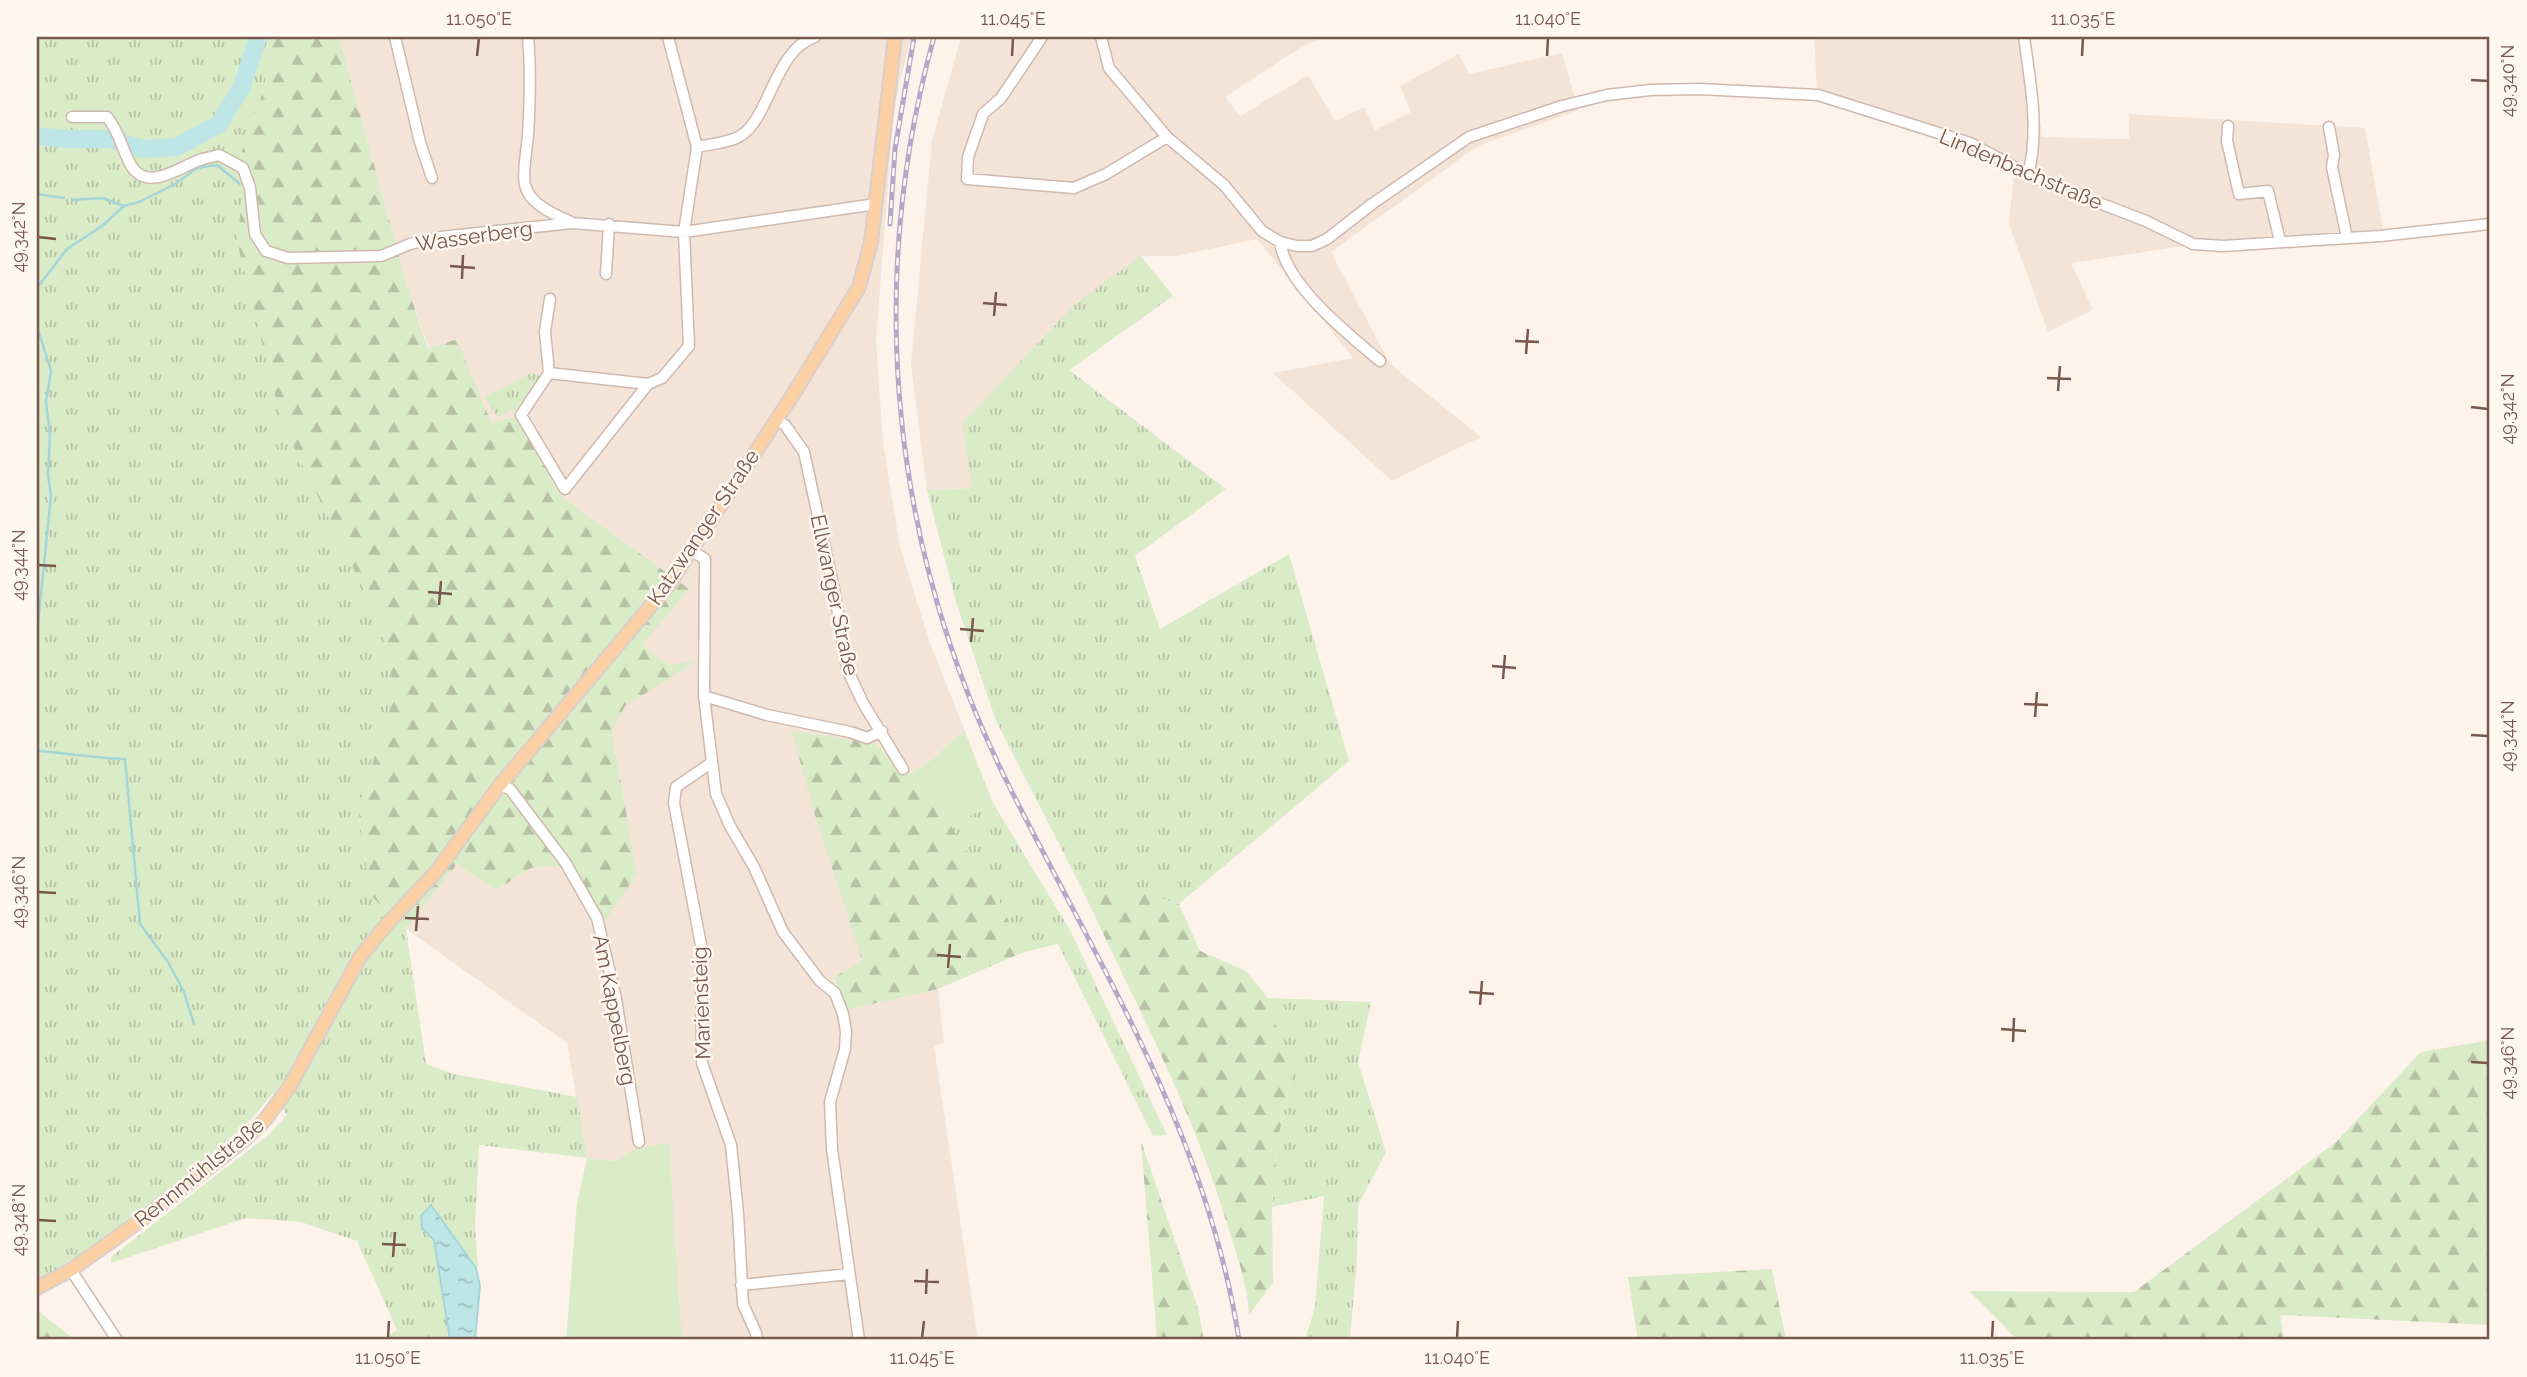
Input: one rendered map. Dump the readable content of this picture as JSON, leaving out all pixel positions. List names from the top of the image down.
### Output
{
  "streets": {
    "main road": ["Katzwanger Straße", "Rennmühlstraße"],
    "street": [
      "Lindenbachstraße",
      "Wasserberg",
      "Ellwanger Straße",
      "Mariensteig",
      "Am Kappelberg"
    ]
  },
  "crossings": [
    ["Wasserberg", "Katzwanger Straße"],
    ["Katzwanger Straße", "Ellwanger Straße"],
    ["Katzwanger Straße", "Am Kappelberg"],
    ["Katzwanger Straße", "Rennmühlstraße"]
  ],
  "coordinates": [
    "11.050°E",
    "11.045°E",
    "11.040°E",
    "11.035°E",
    "49.340°N",
    "49.342°N",
    "49.344°N",
    "49.346°N",
    "49.348°N"
  ]
}
